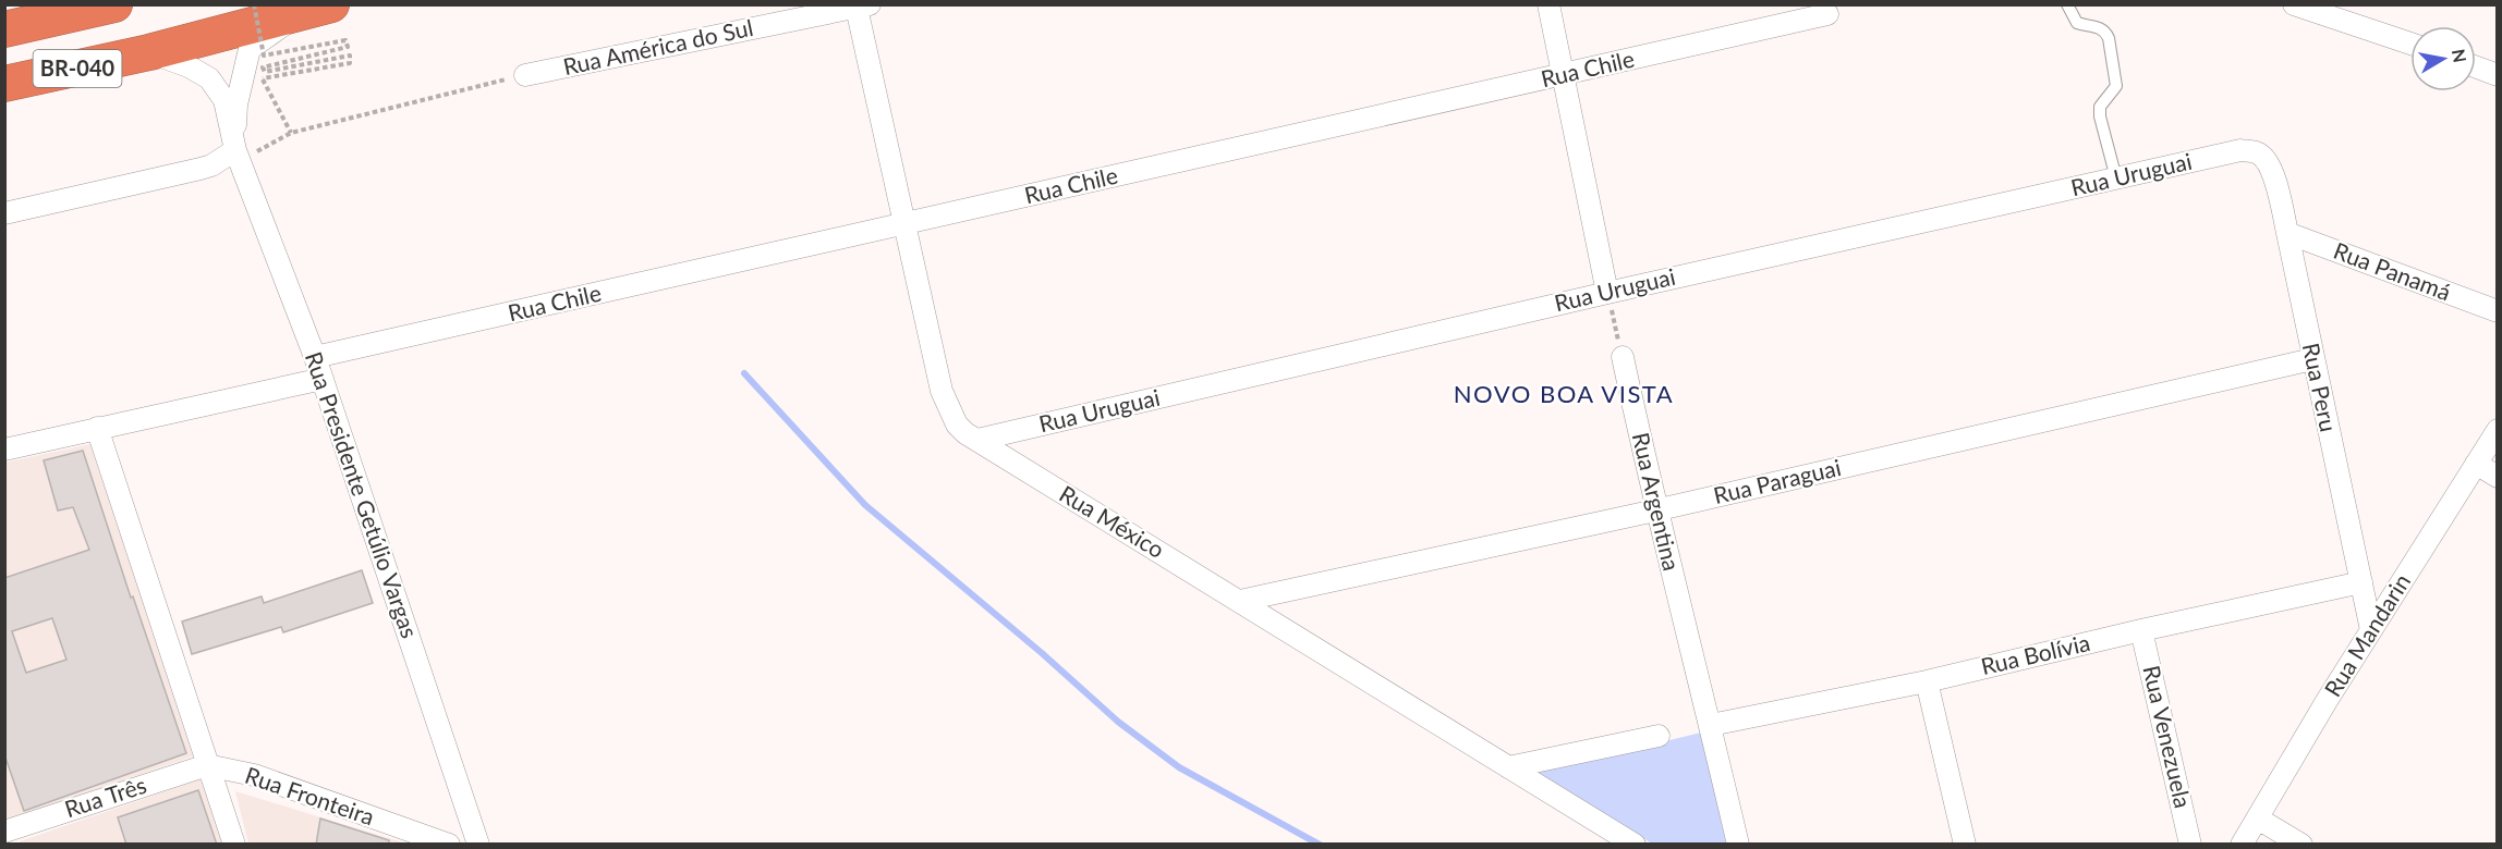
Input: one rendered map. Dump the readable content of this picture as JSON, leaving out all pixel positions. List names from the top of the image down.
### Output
{
  "streets": {
    "highway": ["BR-040"],
    "street": [
      "Rua América do Sul",
      "Rua Chile",
      "Rua Uruguai",
      "Rua Panamá",
      "Rua Peru",
      "Rua Paraguai",
      "Rua Presidente Getúlio Vargas",
      "Rua Argentina",
      "Rua México",
      "Rua Mandarin",
      "Rua Bolívia",
      "Rua Venezuela",
      "Rua Fronteira",
      "Rua Três"
    ]
  },
  "crossings": [
    ["Rua América do Sul", "Rua México"],
    ["BR-040", "Rua Presidente Getúlio Vargas"],
    ["Rua Chile", "Rua Presidente Getúlio Vargas"],
    ["Rua Chile", "Rua México"],
    ["Rua Uruguai", "Rua Peru"],
    ["Rua Uruguai", "Rua México"],
    ["Rua Panamá", "Rua Peru"],
    ["Rua Peru", "Rua Paraguai"],
    ["Rua Peru", "Rua Mandarin"],
    ["Rua Peru", "Rua Bolívia"],
    ["Rua Paraguai", "Rua Argentina"],
    ["Rua Paraguai", "Rua México"],
    ["Rua Argentina", "Rua Bolívia"],
    ["Rua Bolívia", "Rua Venezuela"],
    ["Rua Fronteira", "Rua Três"]
  ],
  "districts": ["NOVO BOA VISTA"],
  "north": "right"
}
